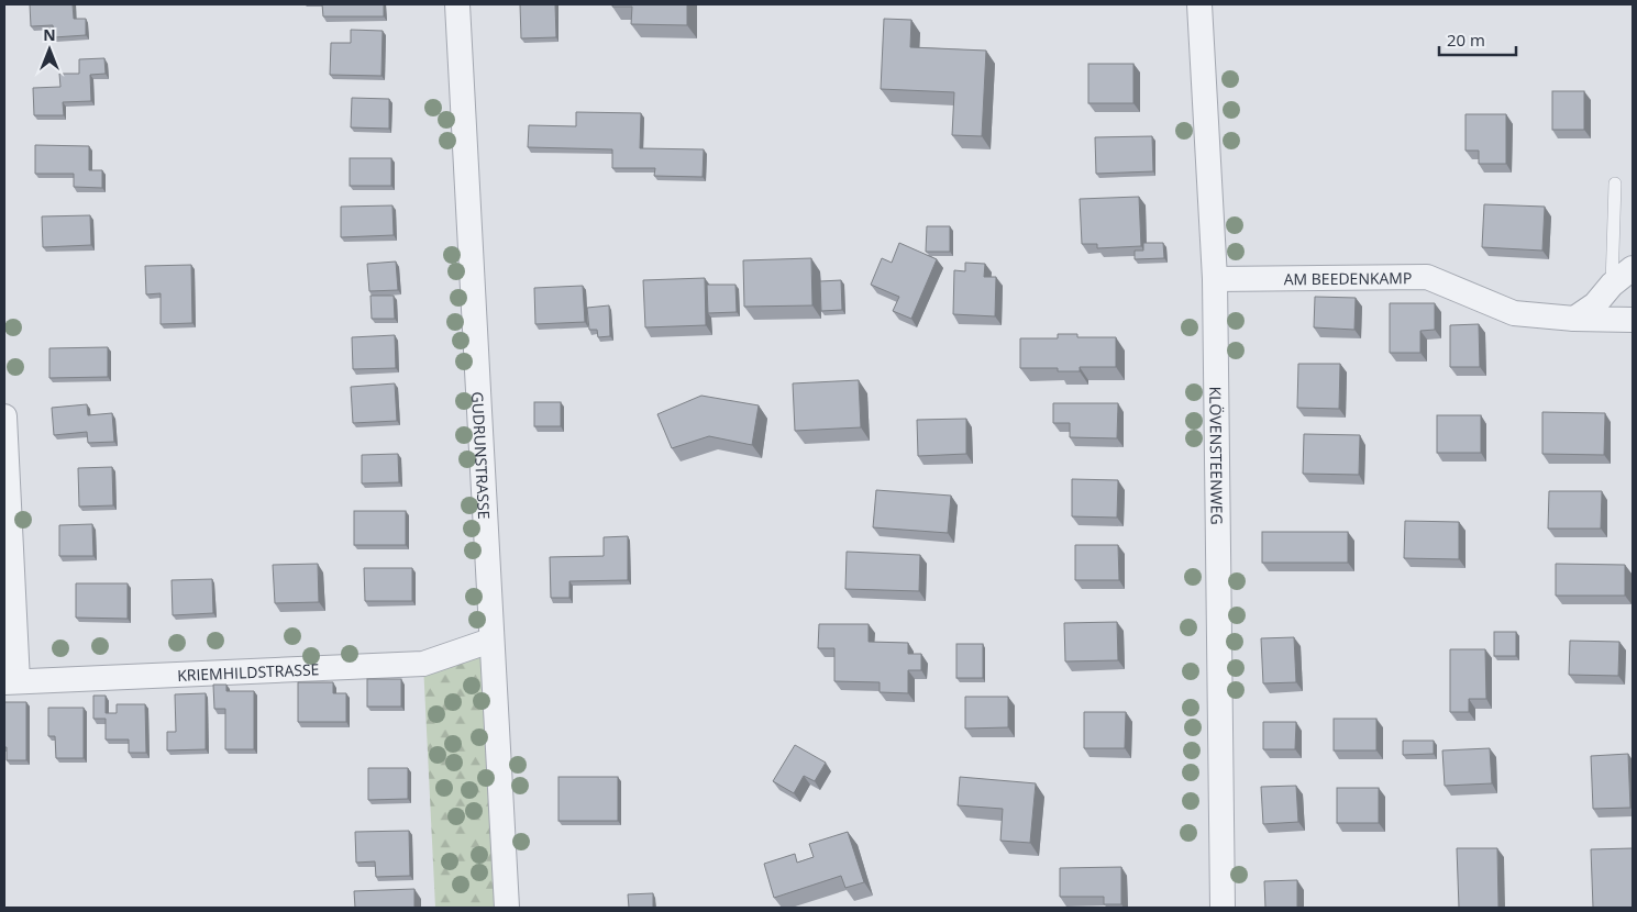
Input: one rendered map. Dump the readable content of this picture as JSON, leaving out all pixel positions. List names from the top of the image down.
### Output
{
  "streets": {
    "street": [
      "AM BEEDENKAMP",
      "GUDRUNSTRASSE",
      "KLÖVENSTEENWEG",
      "KRIEMHILDSTRASSE"
    ]
  },
  "crossings": [
    ["AM BEEDENKAMP", "KLÖVENSTEENWEG"],
    ["GUDRUNSTRASSE", "KRIEMHILDSTRASSE"]
  ],
  "scale_bar": "20 m",
  "north": "top"
}
